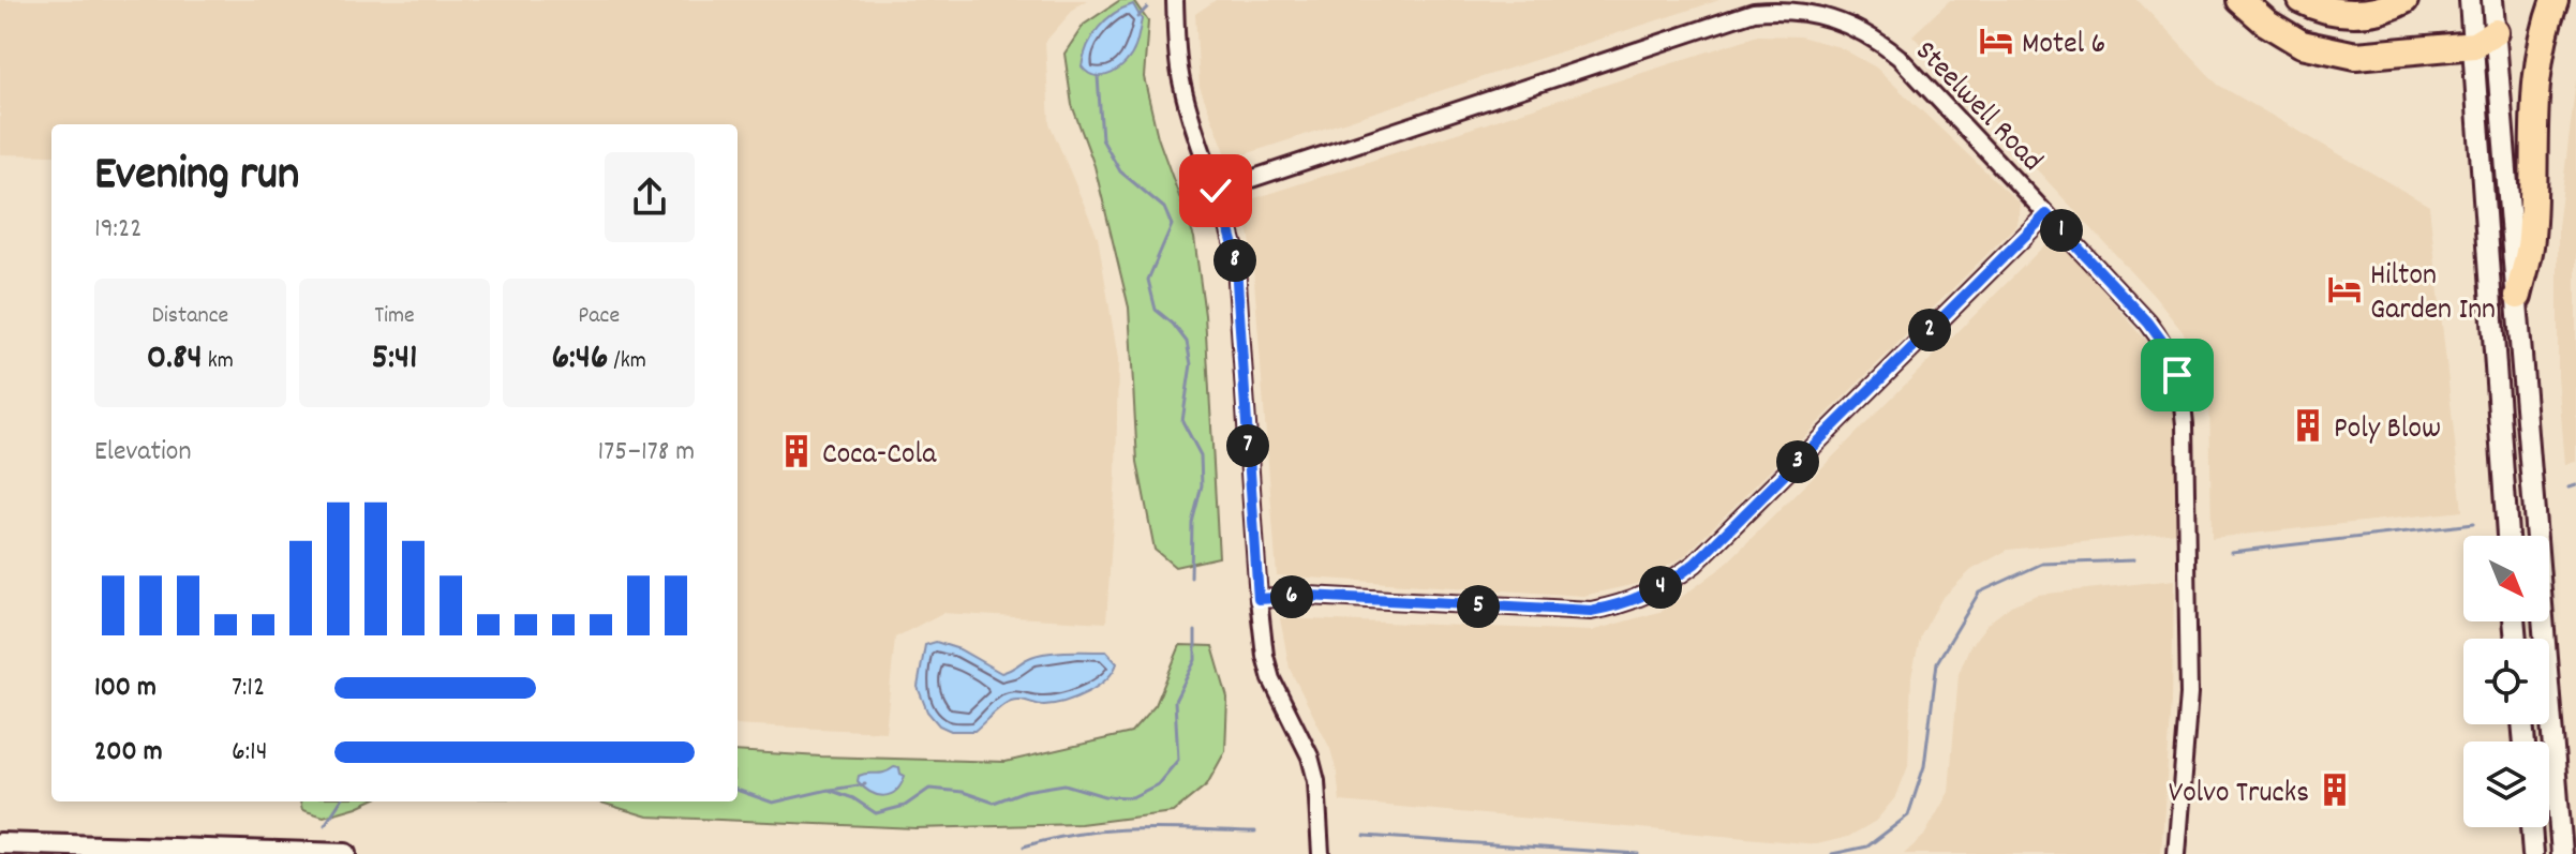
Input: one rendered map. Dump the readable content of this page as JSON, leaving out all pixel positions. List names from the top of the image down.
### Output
{
  "streets": {
    "street": ["Steelwell Road"]
  },
  "places": {
    "hotel": ["Motel 6", "Hilton Garden Inn"],
    "building": ["Poly Blow", "Coca-Cola", "Volvo Trucks"]
  },
  "north": "bottom right",
  "page": {
    "heading": ["Evening run", "19:22"],
    "pins": [
      "1",
      "8",
      "2",
      "7",
      "3",
      "4",
      "6",
      "5"
    ],
    "stats": [
      ["Distance", "0.84 km"],
      ["Time", "5:41"],
      ["Pace", "6:46 /km"]
    ],
    "chart": ["Elevation", "175–178 m"],
    "list": [
      {
        "name": "100 m",
        "note": "7:12"
      },
      {
        "name": "200 m",
        "note": "6:14"
      }
    ]
  }
}
